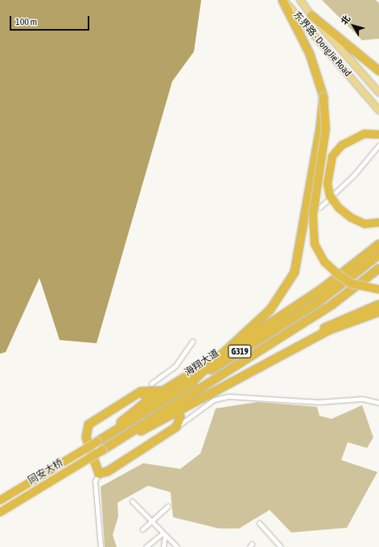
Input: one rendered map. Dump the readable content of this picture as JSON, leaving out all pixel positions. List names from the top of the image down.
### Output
{
  "streets": {
    "highway": ["G319", "海翔大道", "同安大桥"],
    "main road": ["东界路 - DongJie Road"]
  },
  "crossings": [
    ["海翔大道", "同安大桥"]
  ],
  "scale_bar": "100 m",
  "north": "top left"
}
